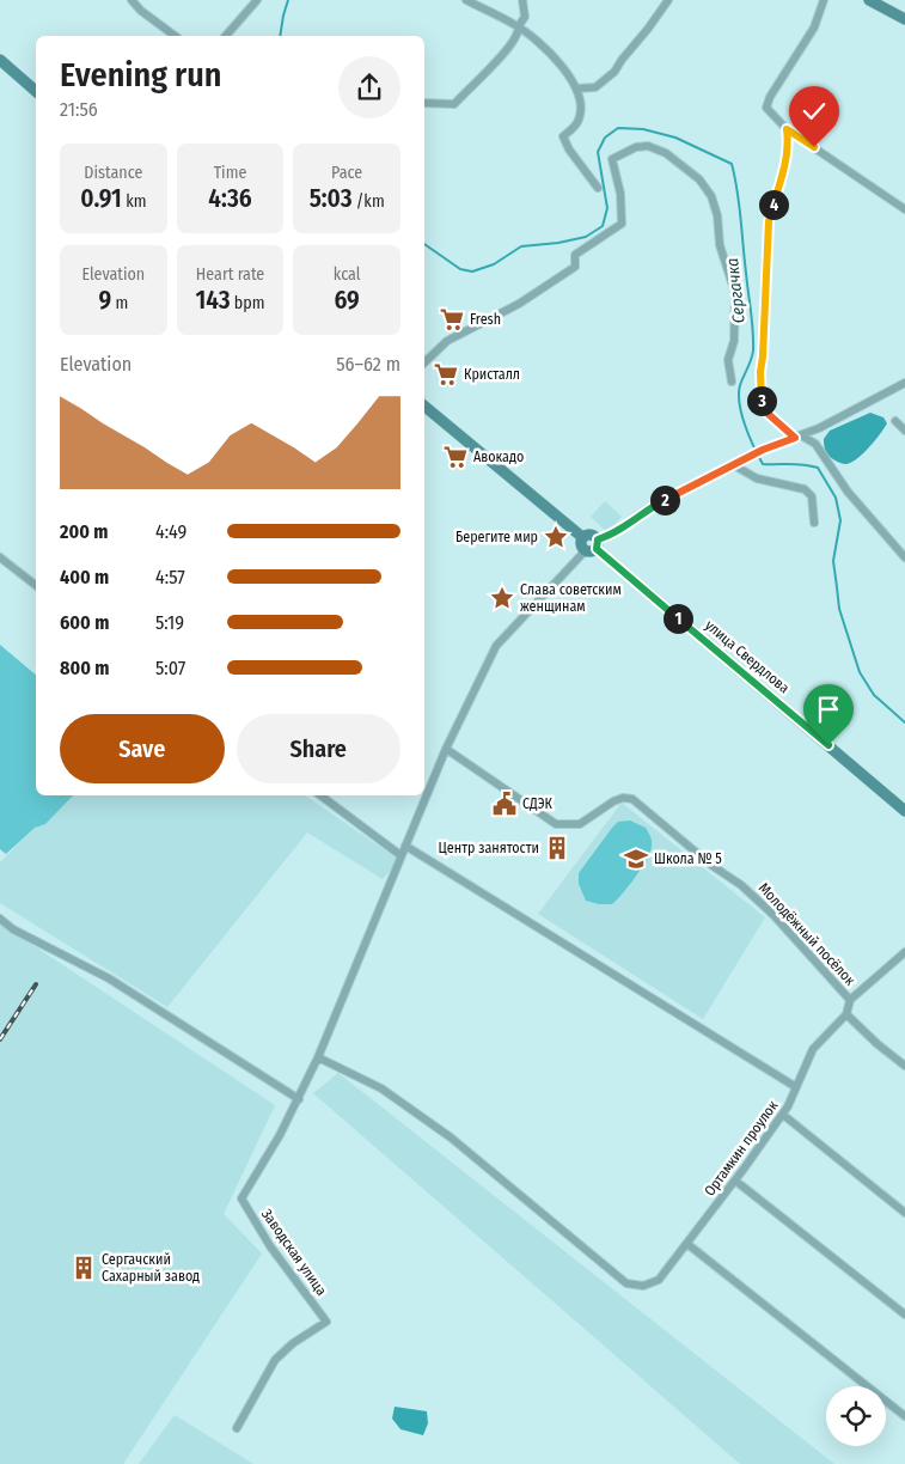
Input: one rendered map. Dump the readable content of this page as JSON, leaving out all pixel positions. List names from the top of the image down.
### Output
{
  "streets": {
    "street": [
      "улица Свердлова",
      "Молодёжный посёлок",
      "Ортамкин проулок",
      "Заводская улица"
    ]
  },
  "crossings": [
    ["Молодёжный посёлок", "Ортамкин проулок"]
  ],
  "water": ["Сергачка"],
  "places": {
    "supermarket": ["Fresh", "Кристалл", "Авокадо"],
    "place": ["Берегите мир", "Слава советским женщинам"],
    "public building": ["СДЭК"],
    "building": ["Центр занятости", "Сергачский Сахарный завод"],
    "school or university": ["Школа № 5"]
  },
  "page": {
    "heading": ["Evening run", "21:56"],
    "stats": [
      ["Distance", "0.91 km"],
      ["Time", "4:36"],
      ["Pace", "5:03 /km"],
      ["Elevation", "9 m"],
      ["Heart rate", "143 bpm"],
      ["kcal", "69"]
    ],
    "pins": [
      "4",
      "3",
      "2",
      "1"
    ],
    "chart": ["Elevation", "56–62 m"],
    "list": [
      {
        "name": "200 m",
        "note": "4:49"
      },
      {
        "name": "400 m",
        "note": "4:57"
      },
      {
        "name": "600 m",
        "note": "5:19"
      },
      {
        "name": "800 m",
        "note": "5:07"
      }
    ],
    "buttons": ["Save", "Share"]
  }
}
